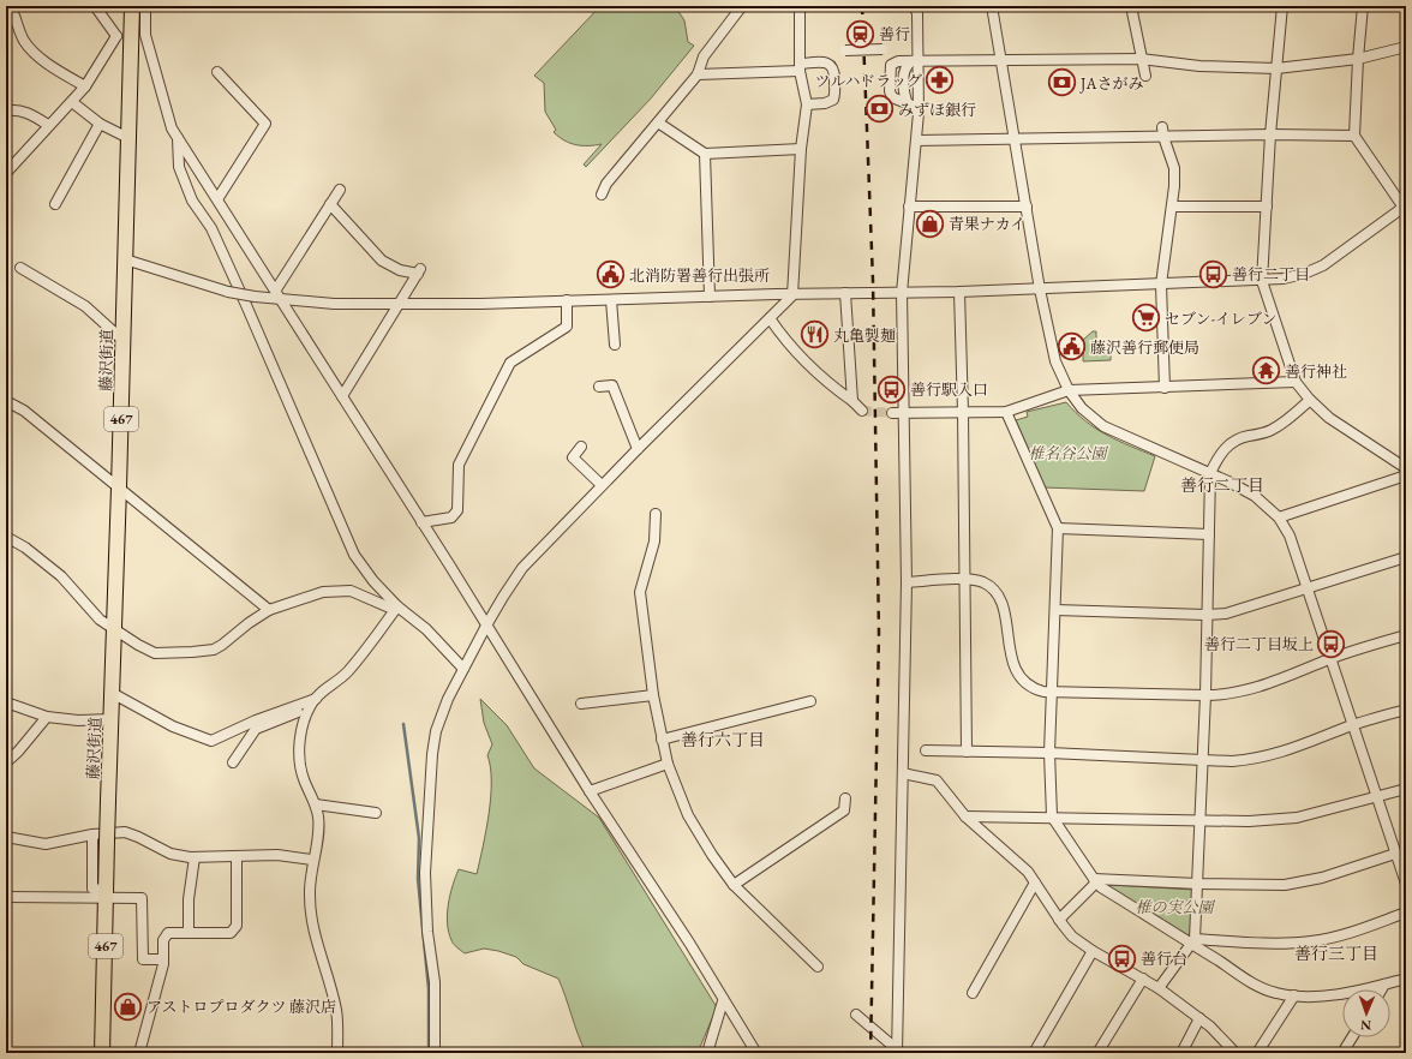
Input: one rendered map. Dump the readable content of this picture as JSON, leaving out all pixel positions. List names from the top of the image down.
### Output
{
  "streets": {
    "highway": ["藤沢街道", "467"]
  },
  "crossings": [
    ["藤沢街道", "467"]
  ],
  "districts": ["善行二丁目", "善行六丁目", "善行三丁目"],
  "parks": ["椎名谷公園", "椎の実公園"],
  "places": {
    "station": ["善行"],
    "pharmacy": ["ツルハドラッグ"],
    "bank": ["JAさがみ", "みずほ銀行"],
    "shop": ["青果ナカイ", "アストロプロダクツ 藤沢店"],
    "bus stop": [
      "善行二丁目",
      "善行駅入口",
      "善行二丁目坂上",
      "善行台"
    ],
    "public building": ["北消防署善行出張所", "藤沢善行郵便局"],
    "supermarket": ["セブン-イレブン"],
    "restaurant": ["丸亀製麺"],
    "temple": ["善行神社"]
  },
  "north": "bottom"
}
